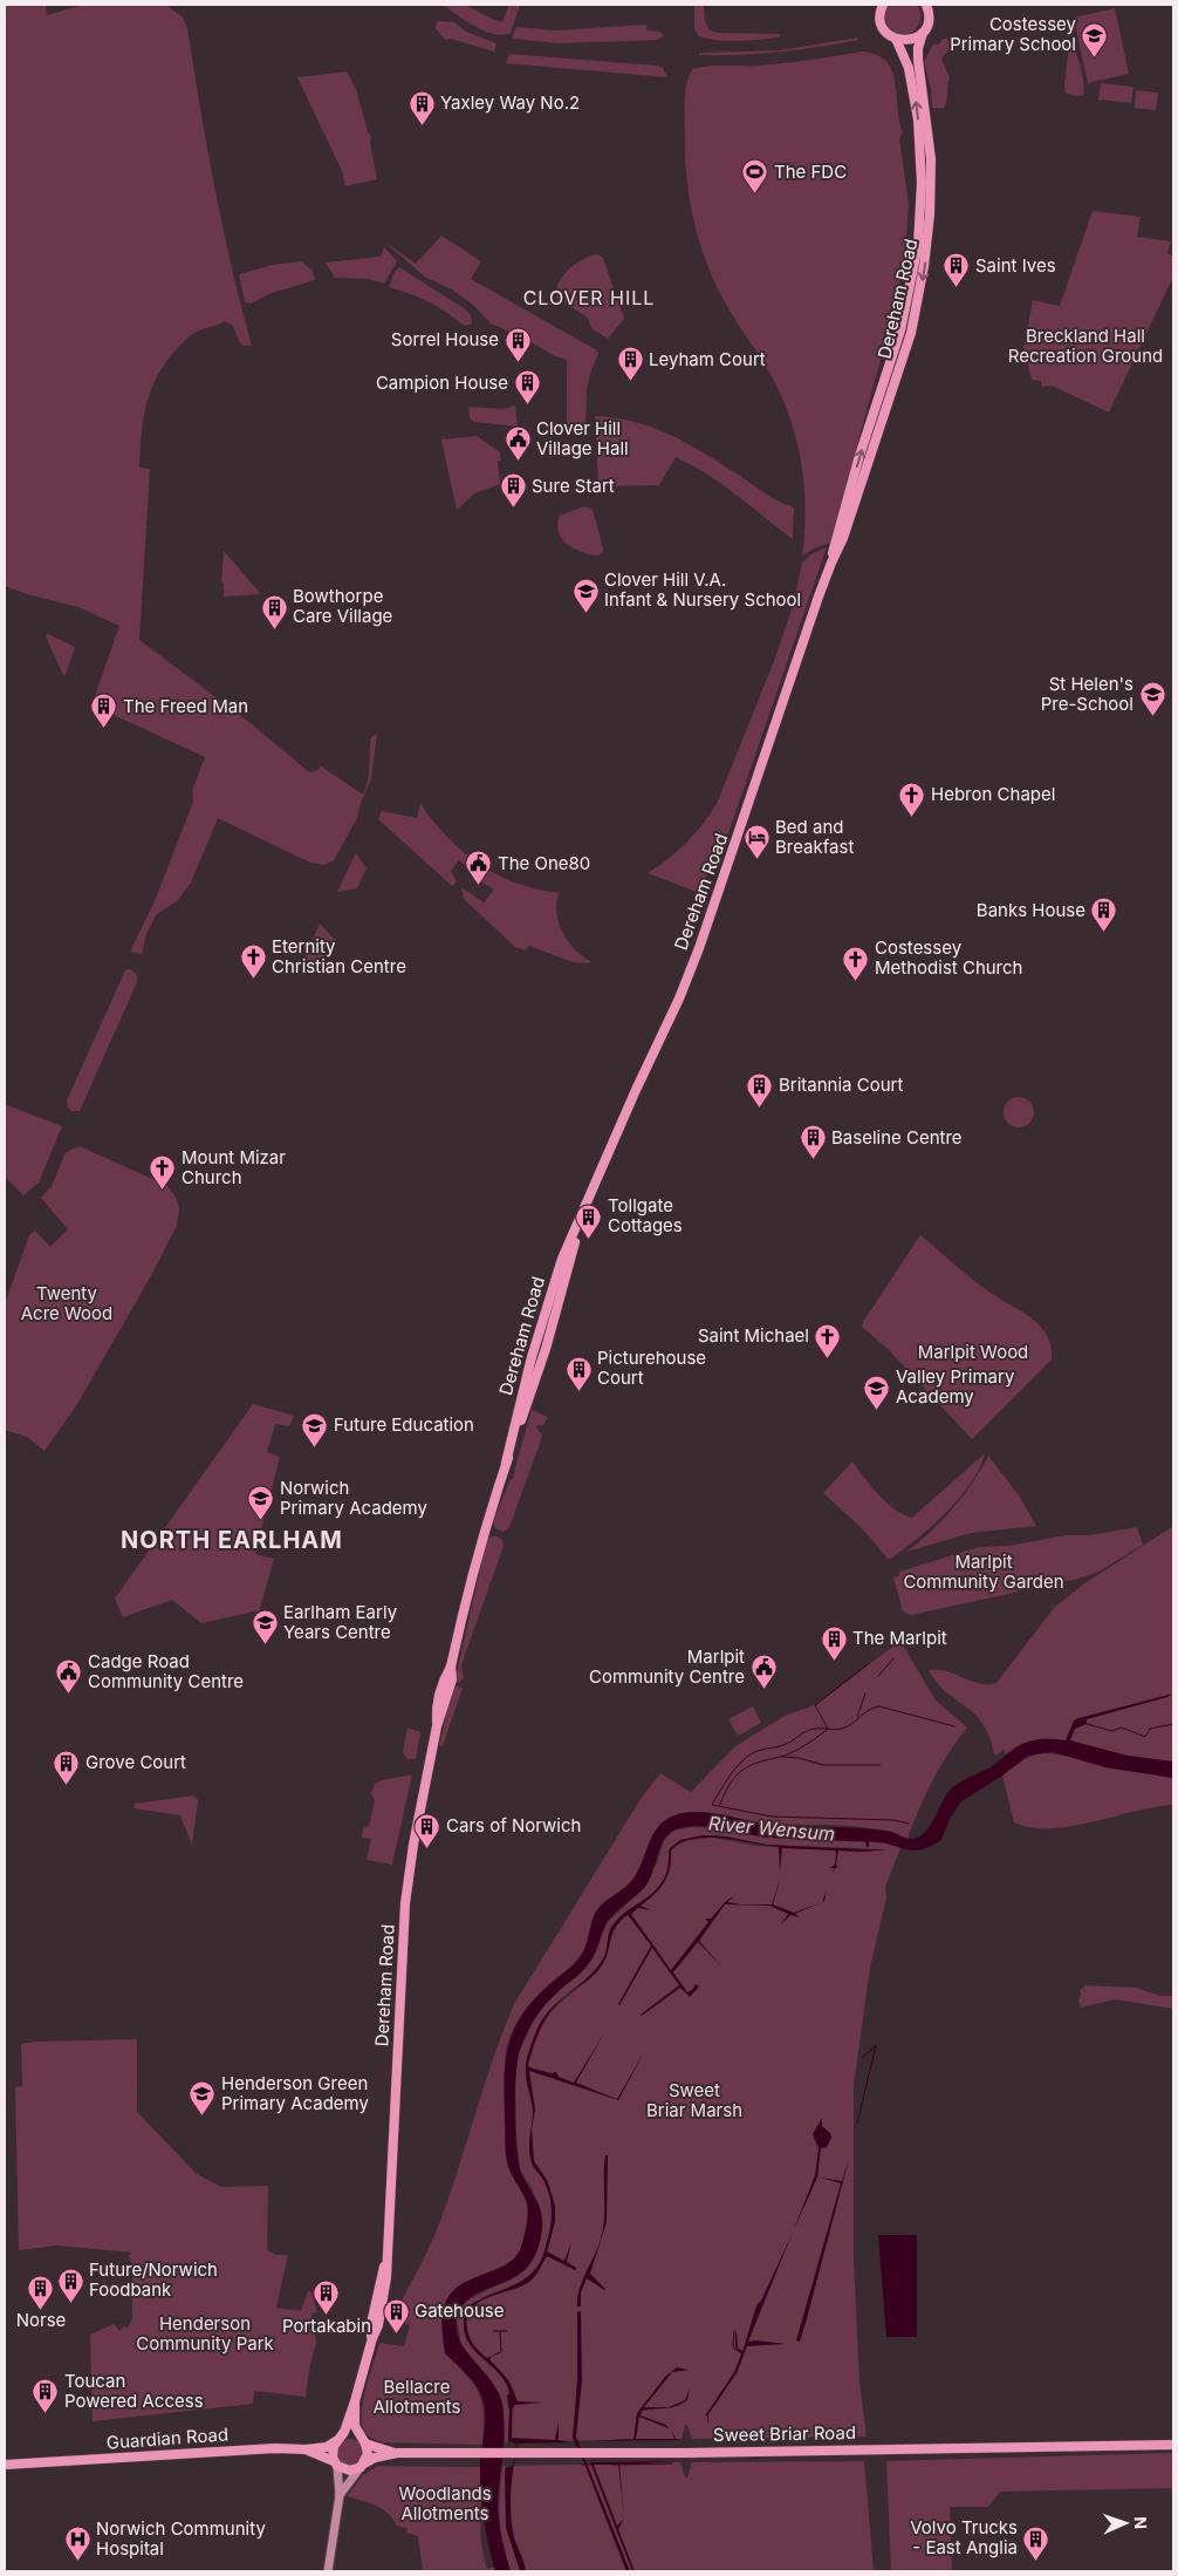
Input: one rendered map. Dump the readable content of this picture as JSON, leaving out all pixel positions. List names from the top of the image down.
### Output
{
  "streets": {
    "highway": ["Dereham Road", "Sweet Briar Road", "Guardian Road"]
  },
  "crossings": [
    ["Dereham Road", "Sweet Briar Road"],
    ["Dereham Road", "Guardian Road"],
    ["Sweet Briar Road", "Guardian Road"]
  ],
  "districts": ["CLOVER HILL", "NORTH EARLHAM"],
  "water": ["River Wensum"],
  "parks": [
    "Breckland Hall Recreation Ground",
    "Twenty Acre Wood",
    "Marlpit Wood",
    "Marlpit Community Garden",
    "Sweet Briar Marsh",
    "Henderson Community Park",
    "Bellacre Allotments",
    "Woodlands Allotments"
  ],
  "places": {
    "school or university": [
      "Costessey Primary School",
      "Clover Hill V.A. Infant & Nursery School",
      "St Helen's Pre-School",
      "Valley Primary Academy",
      "Future Education",
      "Norwich Primary Academy",
      "Earlham Early Years Centre",
      "Henderson Green Primary Academy"
    ],
    "building": [
      "Yaxley Way No.2",
      "Saint Ives",
      "Sorrel House",
      "Leyham Court",
      "Campion House",
      "Sure Start",
      "Bowthorpe Care Village",
      "The Freed Man",
      "Banks House",
      "Britannia Court",
      "Baseline Centre",
      "Tollgate Cottages",
      "Picturehouse Court",
      "The Marlpit",
      "Grove Court",
      "Cars of Norwich",
      "Future/Norwich Foodbank",
      "Norse",
      "Portakabin",
      "Gatehouse",
      "Toucan Powered Access",
      "Volvo Trucks - East Anglia"
    ],
    "sports": ["The FDC"],
    "public building": [
      "Clover Hill Village Hall",
      "The One80",
      "Marlpit Community Centre",
      "Cadge Road Community Centre"
    ],
    "church": [
      "Hebron Chapel",
      "Eternity Christian Centre",
      "Costessey Methodist Church",
      "Mount Mizar Church",
      "Saint Michael"
    ],
    "hotel": ["Bed and Breakfast"],
    "hospital": ["Norwich Community Hospital"]
  },
  "north": "right"
}
